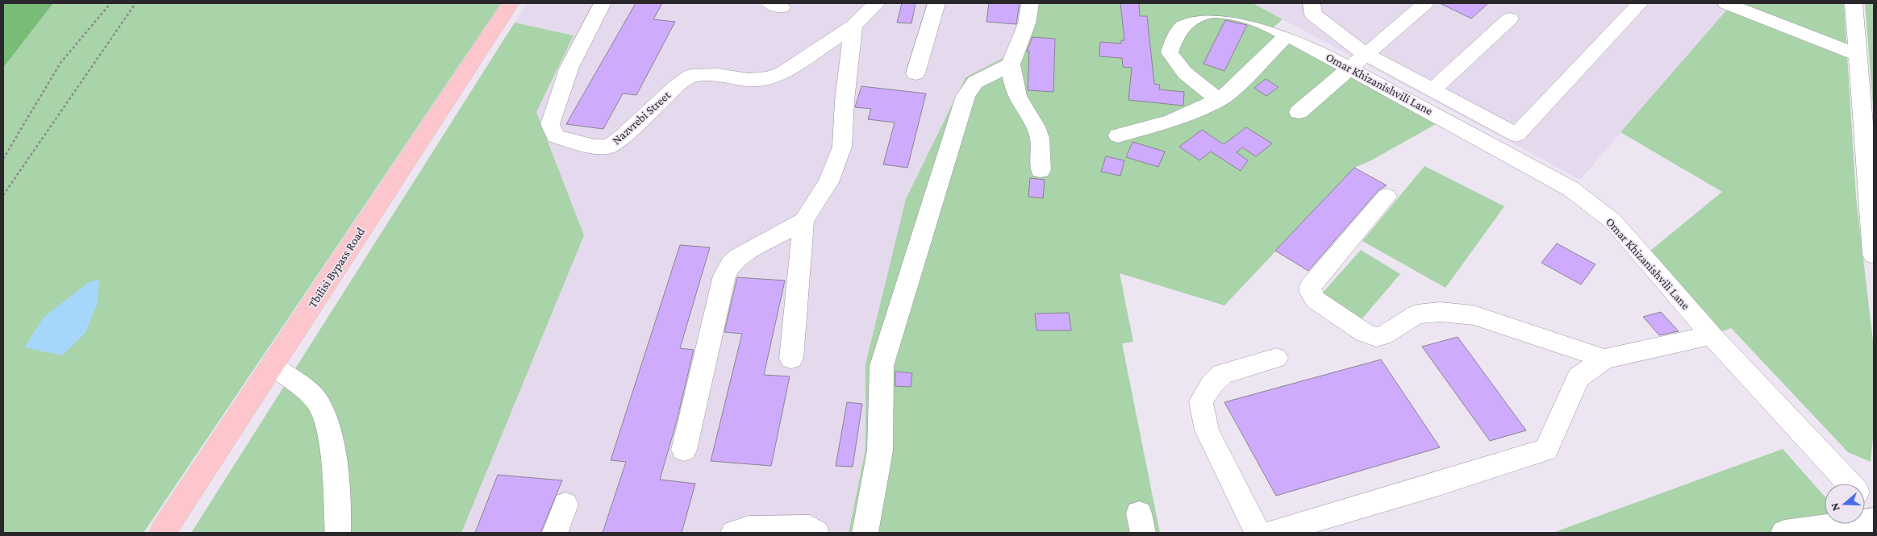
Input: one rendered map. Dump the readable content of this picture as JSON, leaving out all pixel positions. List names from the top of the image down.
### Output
{
  "streets": {
    "highway": ["Tbilisi Bypass Road"],
    "street": ["Omar Khizanishvili Lane", "Nazvrebi Street"]
  },
  "north": "left"
}
